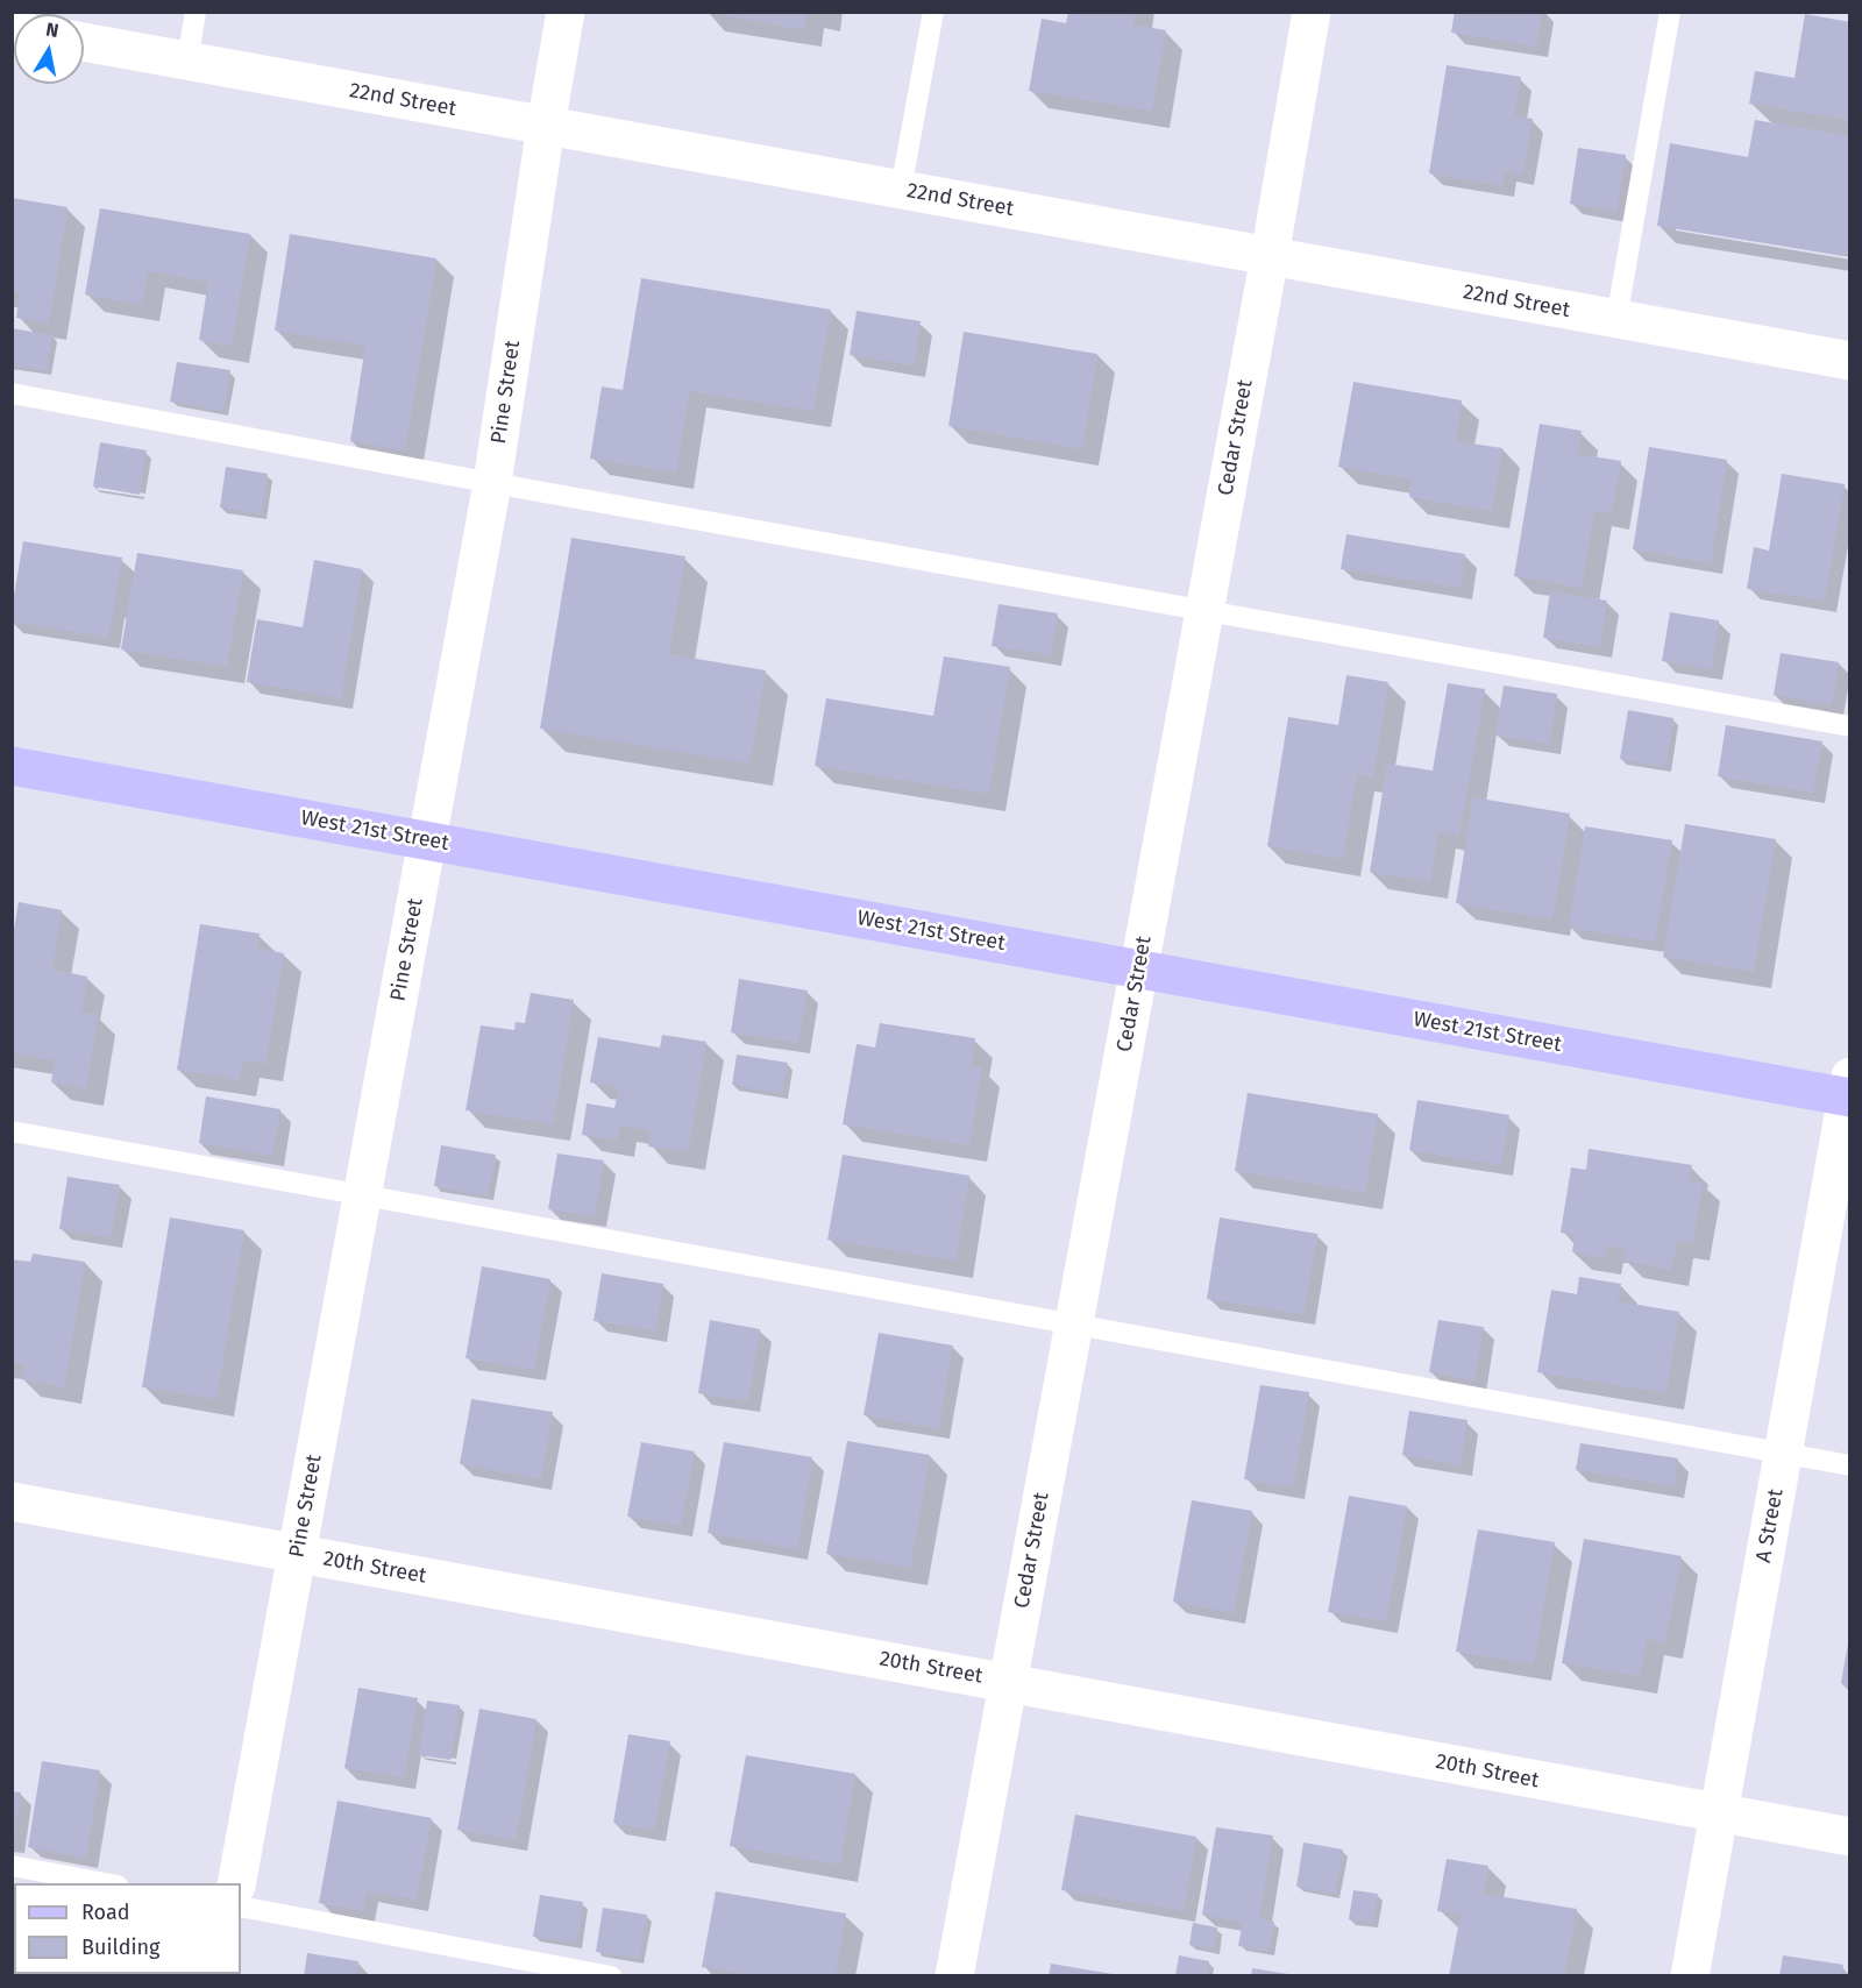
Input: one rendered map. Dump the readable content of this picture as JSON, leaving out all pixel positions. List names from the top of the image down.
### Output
{
  "streets": {
    "street": [
      "22nd Street",
      "Pine Street",
      "Cedar Street",
      "West 21st Street",
      "A Street",
      "20th Street"
    ]
  },
  "crossings": [
    ["22nd Street", "Pine Street"],
    ["22nd Street", "Cedar Street"],
    ["Pine Street", "West 21st Street"],
    ["Pine Street", "20th Street"],
    ["Cedar Street", "West 21st Street"],
    ["Cedar Street", "20th Street"],
    ["West 21st Street", "A Street"],
    ["A Street", "20th Street"]
  ],
  "legend": ["Road", "Building"],
  "north": "top"
}
